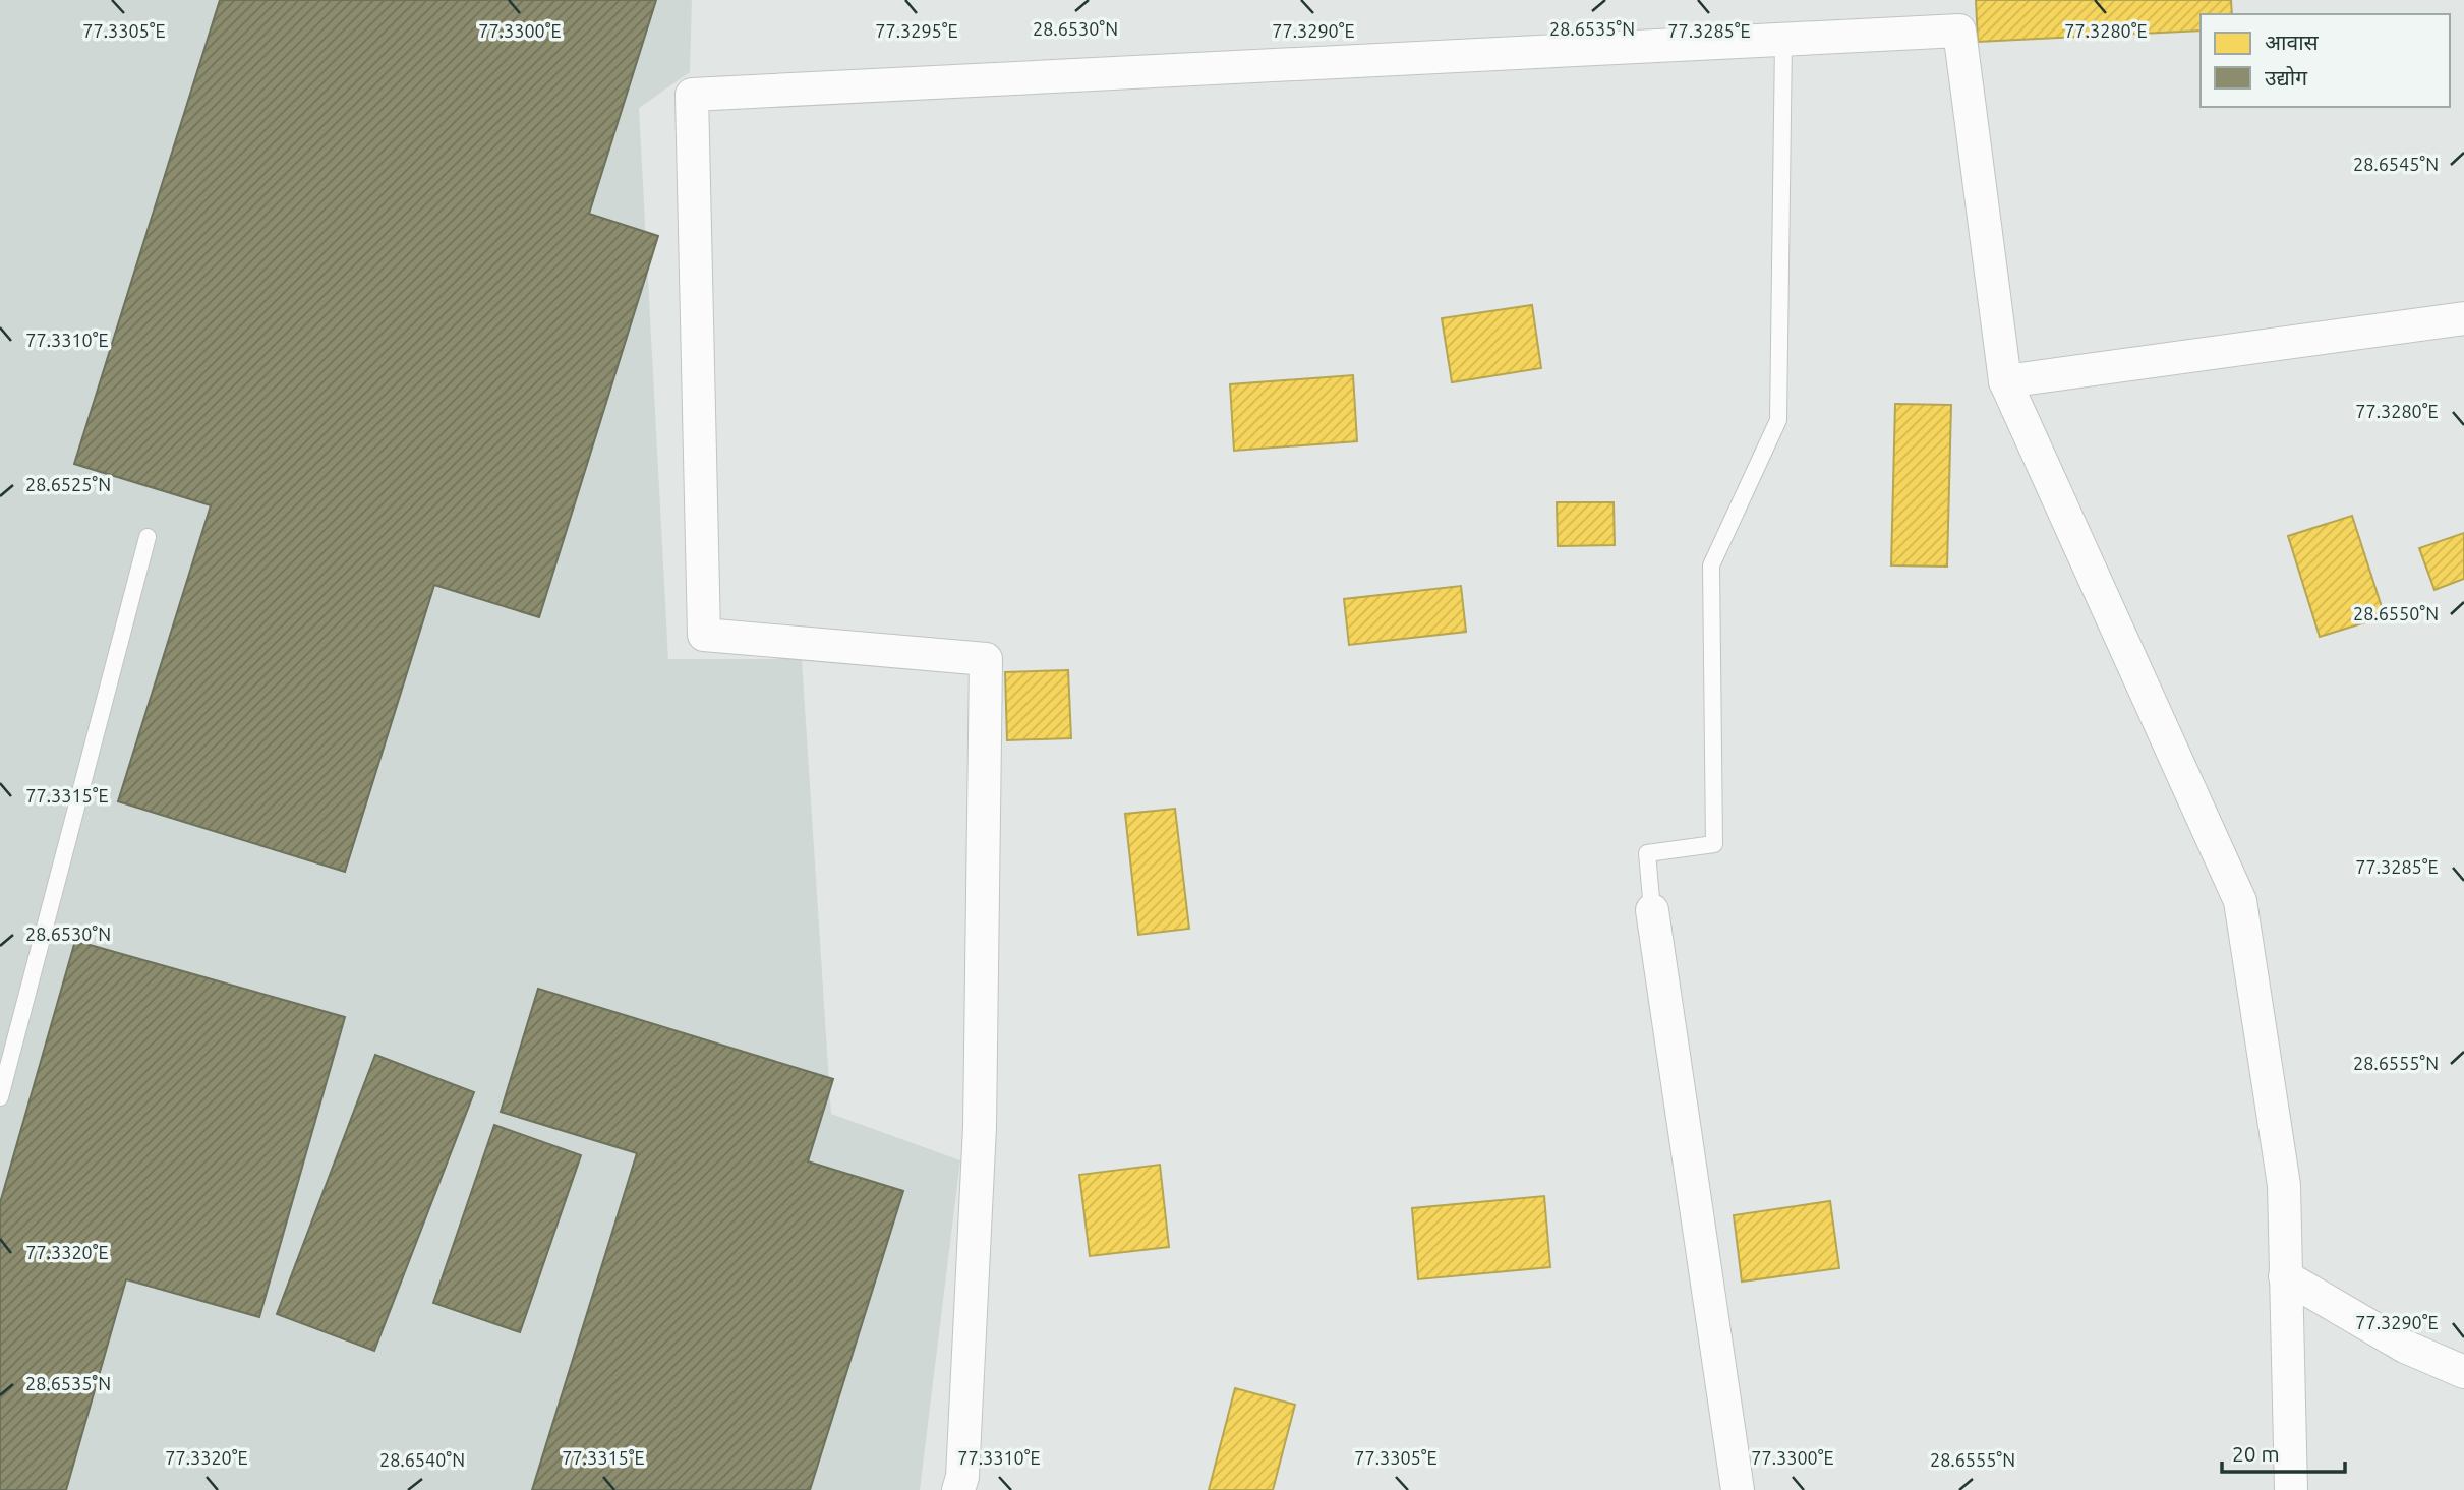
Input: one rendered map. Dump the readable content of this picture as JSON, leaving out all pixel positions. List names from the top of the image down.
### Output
{
  "legend": ["आवास", "उद्योग"],
  "scale_bar": "20 m",
  "coordinates": [
    "28.6530°N",
    "28.6535°N",
    "77.3305°E",
    "77.3300°E",
    "77.3295°E",
    "77.3290°E",
    "77.3280°E",
    "77.3285°E",
    "28.6545°N",
    "77.3310°E",
    "28.6525°N",
    "28.6550°N",
    "77.3315°E",
    "28.6555°N",
    "77.3320°E",
    "28.6540°N"
  ]
}
